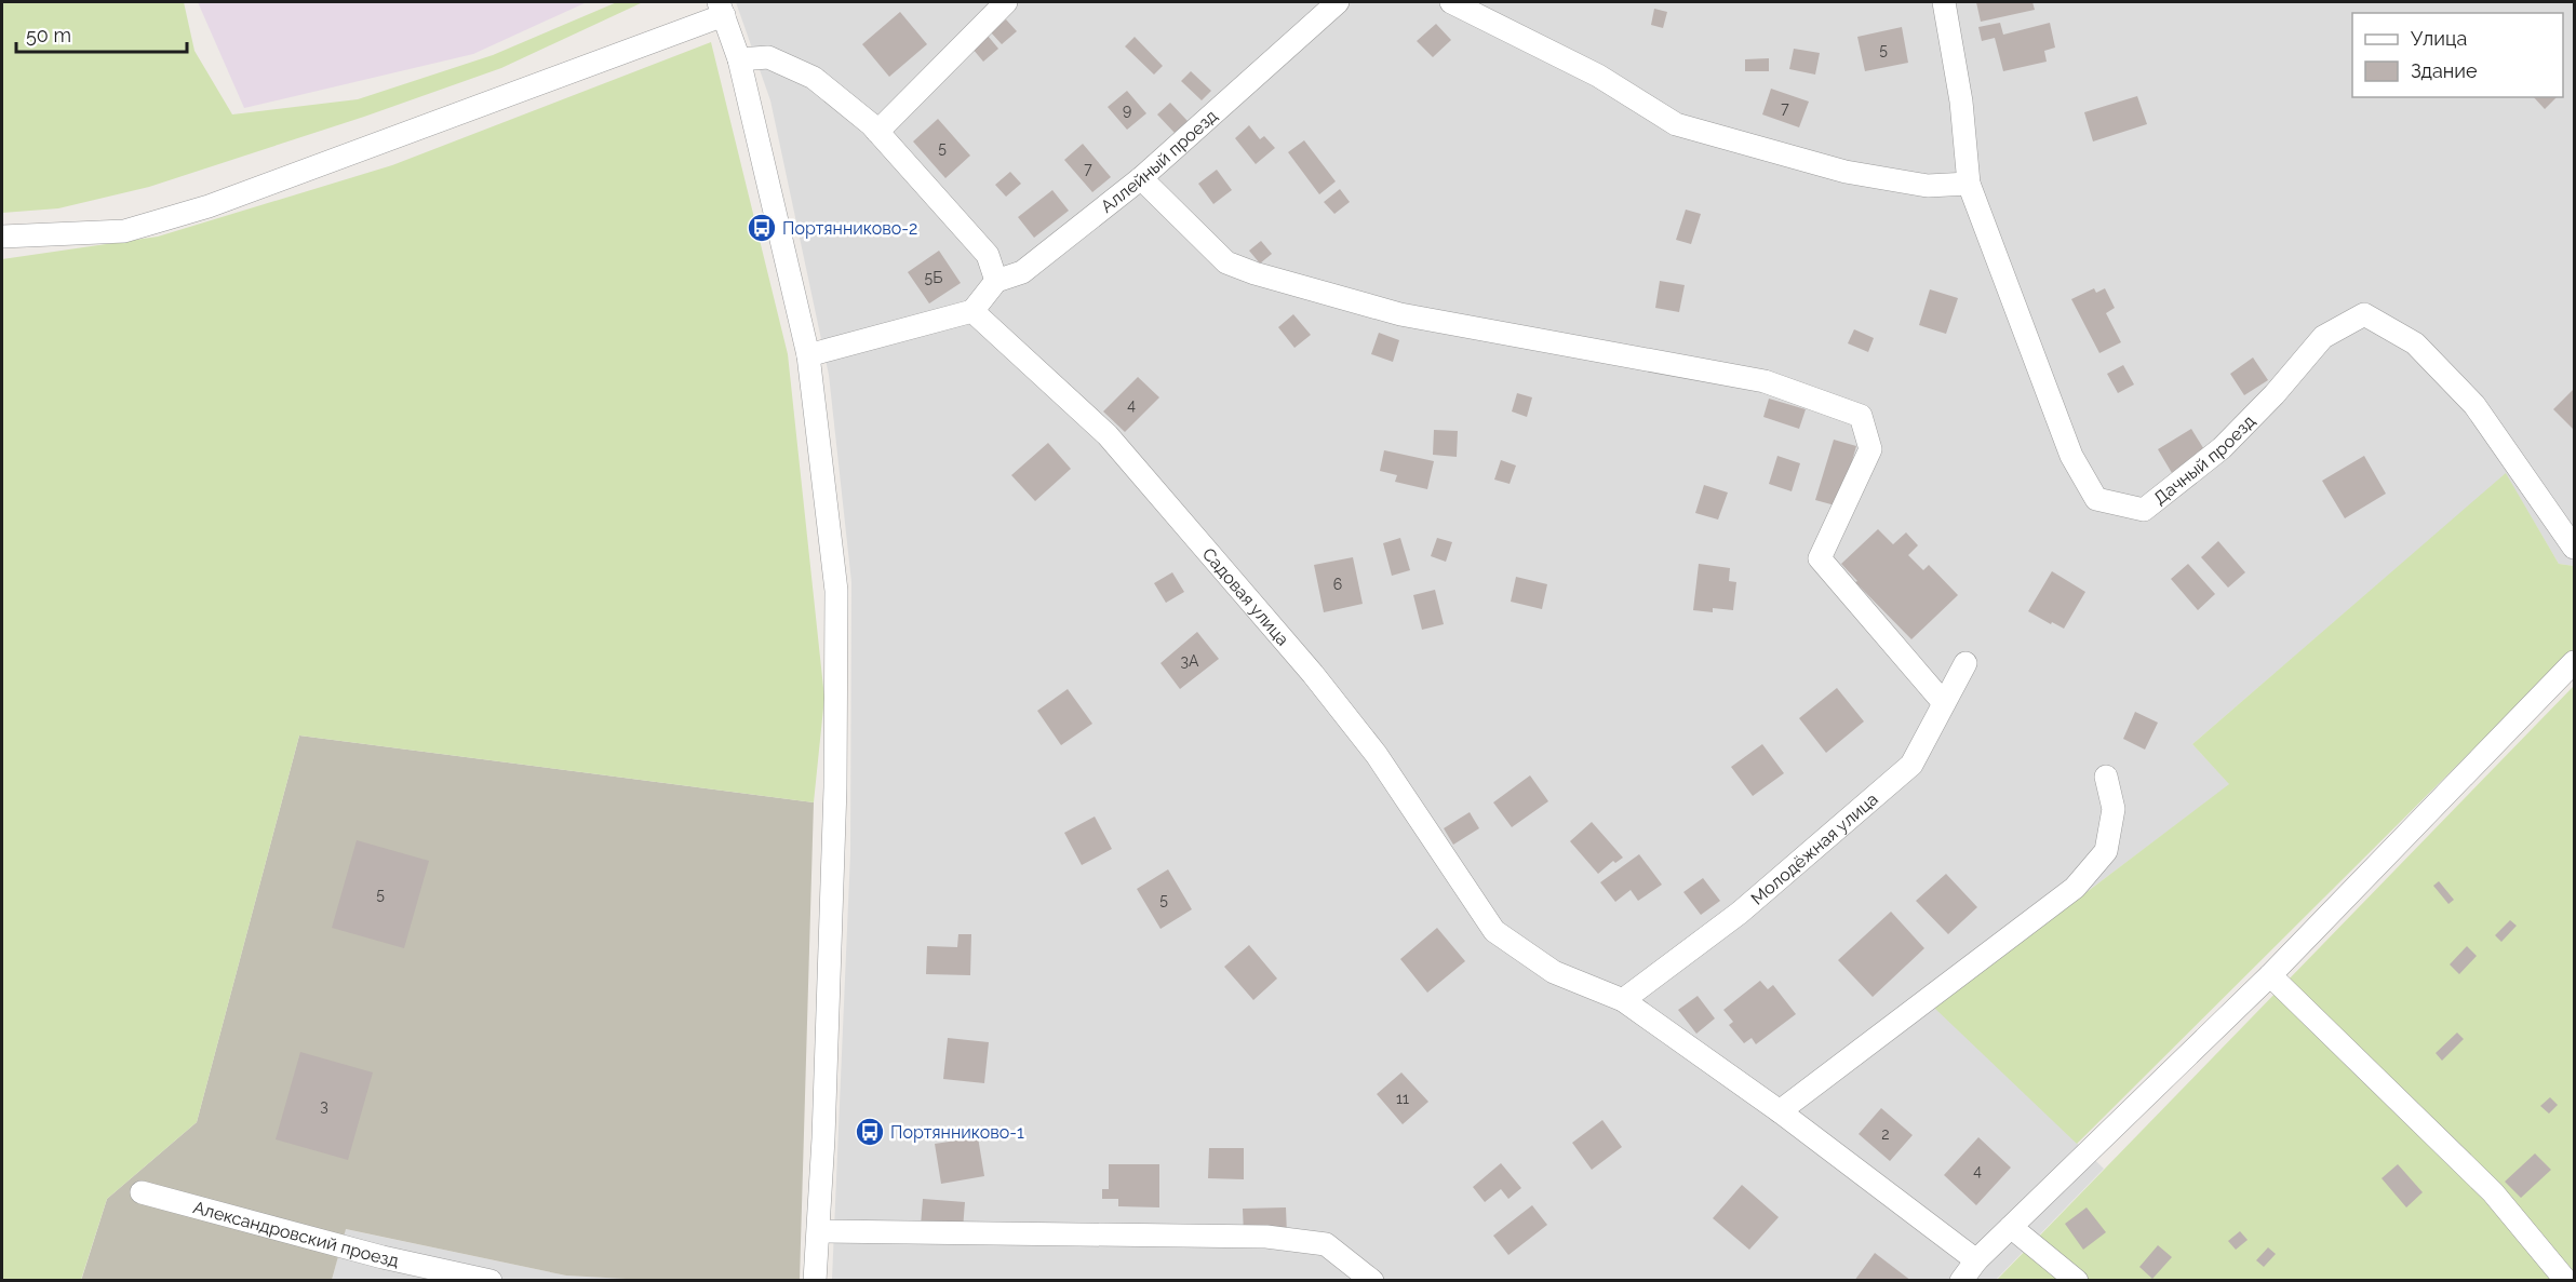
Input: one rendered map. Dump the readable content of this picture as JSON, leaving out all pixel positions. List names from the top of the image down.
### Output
{
  "streets": {
    "street": [
      "Аллейный проезд",
      "Дачный проезд",
      "Садовая улица",
      "Молодёжная улица",
      "Александровский проезд"
    ]
  },
  "crossings": [
    ["Садовая улица", "Молодёжная улица"]
  ],
  "places": {
    "bus stop": ["Портянниково-2", "Портянниково-1"]
  },
  "house_numbers": [
    "5",
    "7",
    "9",
    "5",
    "7",
    "5Б",
    "4",
    "6",
    "3А",
    "5",
    "5",
    "11",
    "3",
    "2",
    "4"
  ],
  "legend": ["Улица", "Здание"],
  "scale_bar": "50 m"
}
